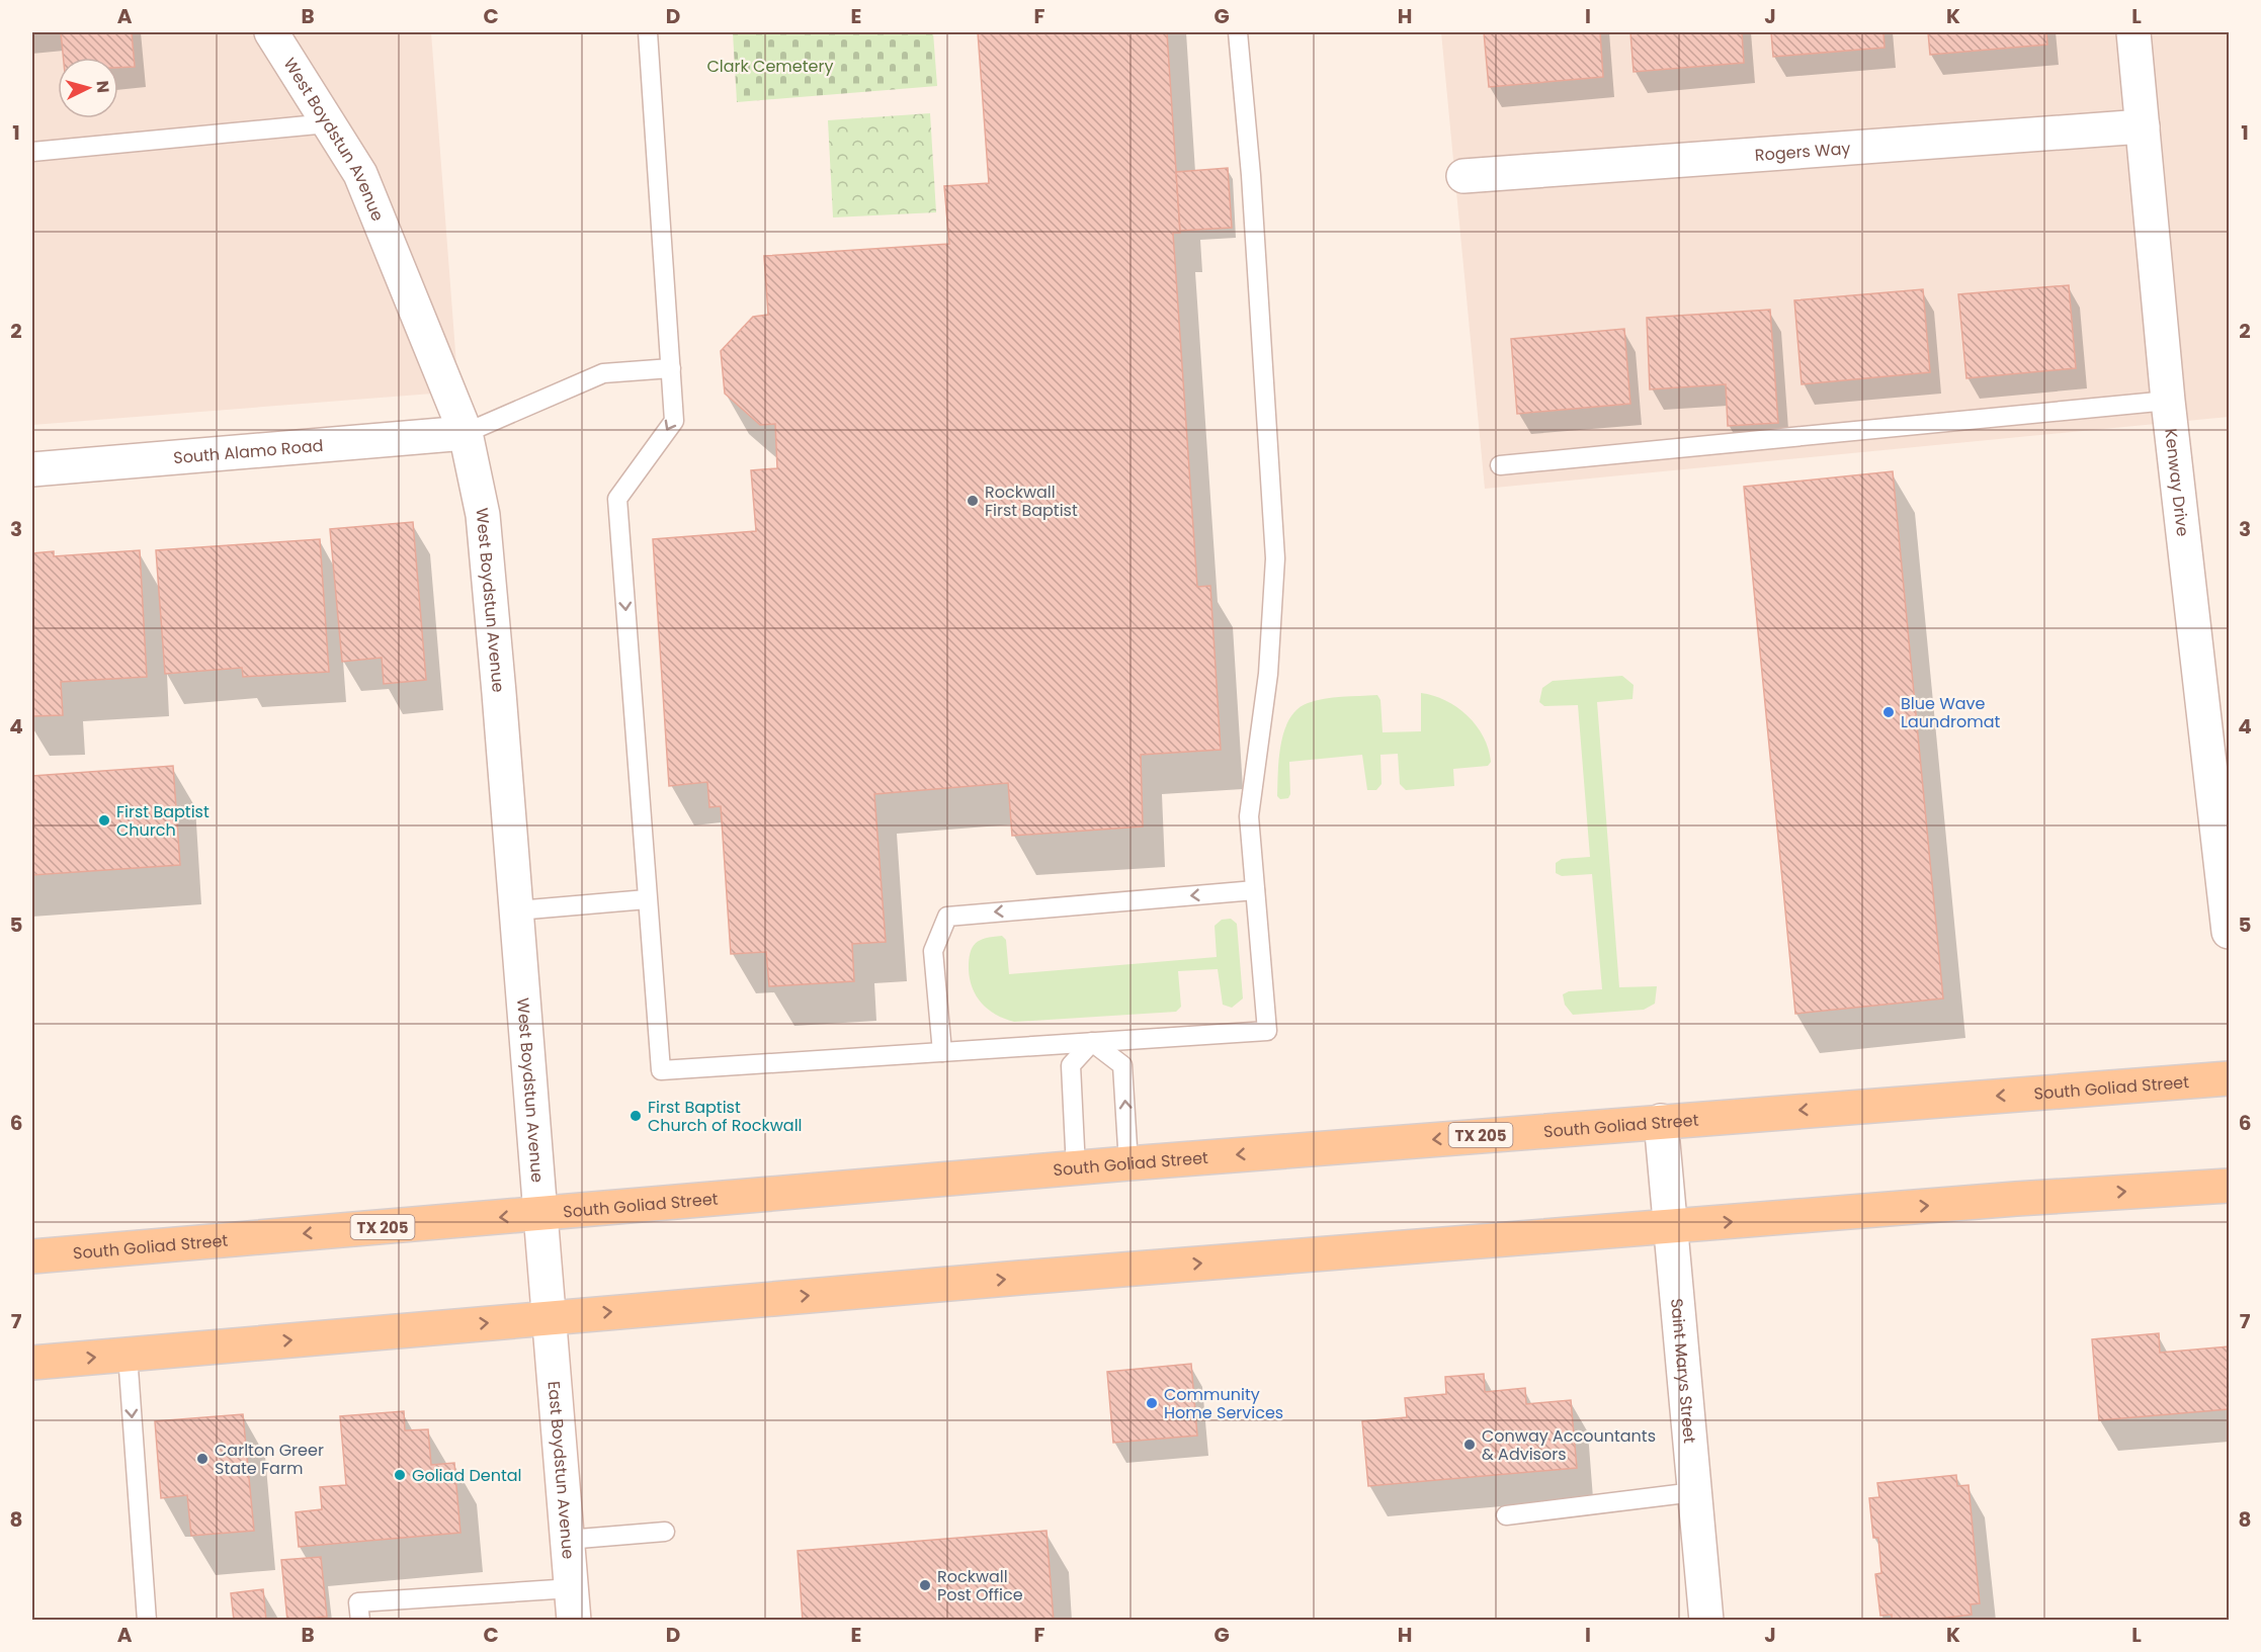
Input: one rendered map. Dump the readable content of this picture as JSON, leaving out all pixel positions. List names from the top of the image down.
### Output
{
  "streets": {
    "main road": ["South Goliad Street", "TX 205"],
    "street": [
      "West Boydstun Avenue",
      "Rogers Way",
      "South Alamo Road",
      "Kenway Drive",
      "Saint Marys Street",
      "East Boydstun Avenue"
    ]
  },
  "crossings": [
    ["West Boydstun Avenue", "South Alamo Road"],
    ["West Boydstun Avenue", "South Goliad Street"],
    ["West Boydstun Avenue", "East Boydstun Avenue"],
    ["Rogers Way", "Kenway Drive"],
    ["South Goliad Street", "Saint Marys Street"]
  ],
  "parks": ["Clark Cemetery"],
  "places": [
    "Rockwall First Baptist",
    "Blue Wave Laundromat",
    "First Baptist Church",
    "First Baptist Church of Rockwall",
    "Community Home Services",
    "Conway Accountants & Advisors",
    "Carlton Greer State Farm",
    "Goliad Dental",
    "Rockwall Post Office"
  ],
  "north": "right",
  "grid": {
    "columns": [
      "A",
      "B",
      "C",
      "D",
      "E",
      "F",
      "G",
      "H",
      "I",
      "J",
      "K",
      "L"
    ],
    "rows": [
      "1",
      "2",
      "3",
      "4",
      "5",
      "6",
      "7",
      "8"
    ]
  }
}
